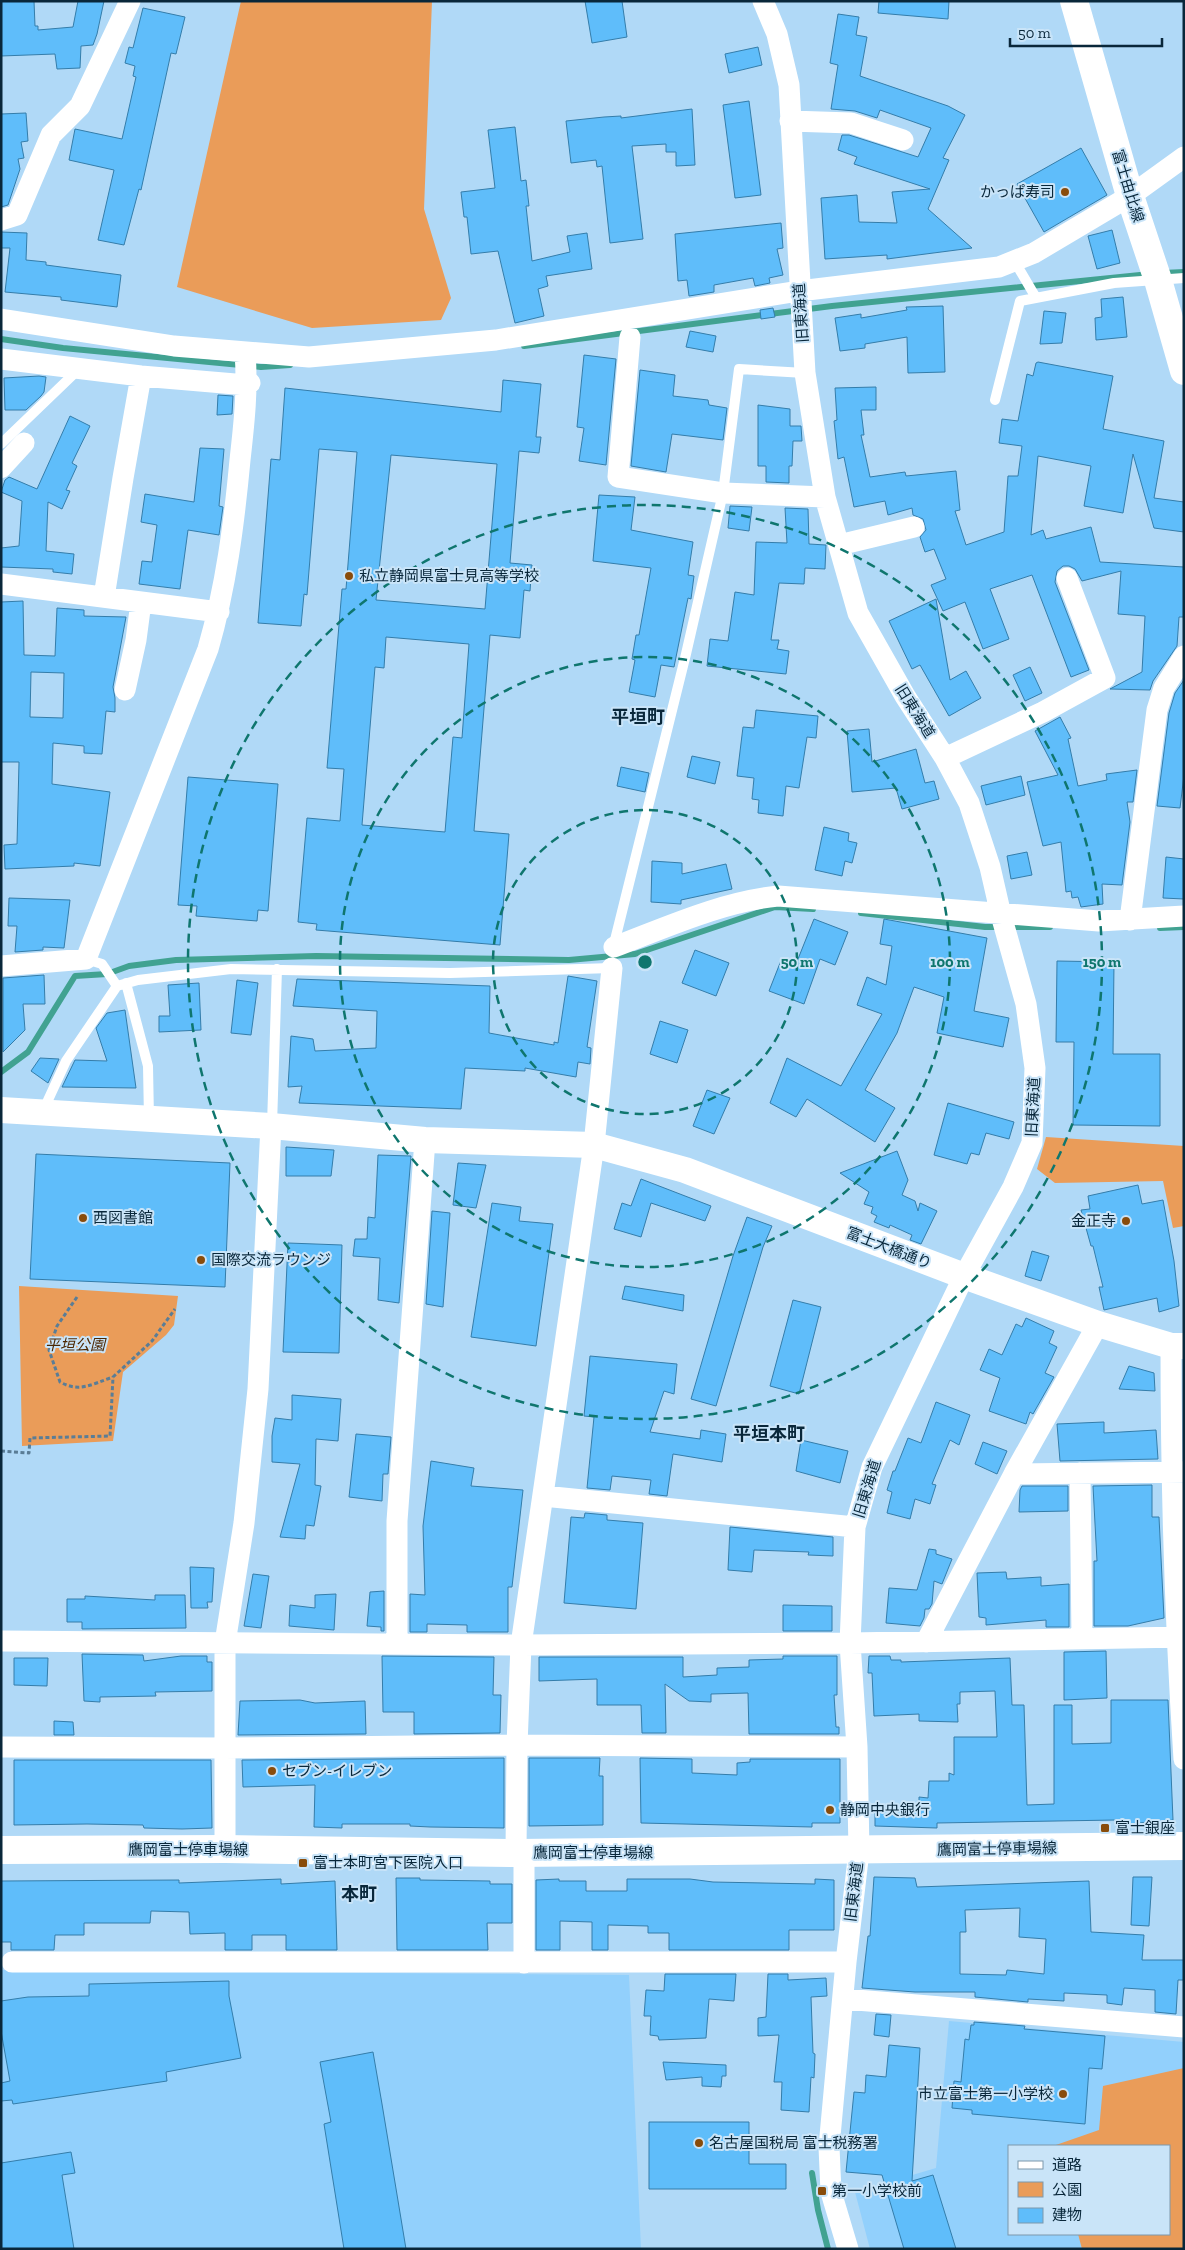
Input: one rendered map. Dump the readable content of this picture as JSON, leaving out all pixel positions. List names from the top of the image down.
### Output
{
  "streets": {
    "main road": ["富士由比線", "鷹岡富士停車場線"],
    "street": ["旧東海道", "富士大橋通り"]
  },
  "crossings": [
    ["旧東海道", "富士大橋通り"],
    ["旧東海道", "鷹岡富士停車場線"]
  ],
  "districts": ["平垣町", "平垣本町", "本町"],
  "parks": ["平垣公園"],
  "places": {
    "other": [
      "かっぱ寿司",
      "私立静岡県富士見高等学校",
      "西図書館",
      "金正寺",
      "国際交流ラウンジ",
      "セブン-イレブン",
      "静岡中央銀行",
      "市立富士第一小学校",
      "名古屋国税局 富士税務署"
    ],
    "transit": ["富士銀座", "富士本町宮下医院入口", "第一小学校前"]
  },
  "legend": ["道路", "公園", "建物"],
  "scale_bar": "50 m",
  "rings": ["50 m", "100 m", "150 m"]
}
